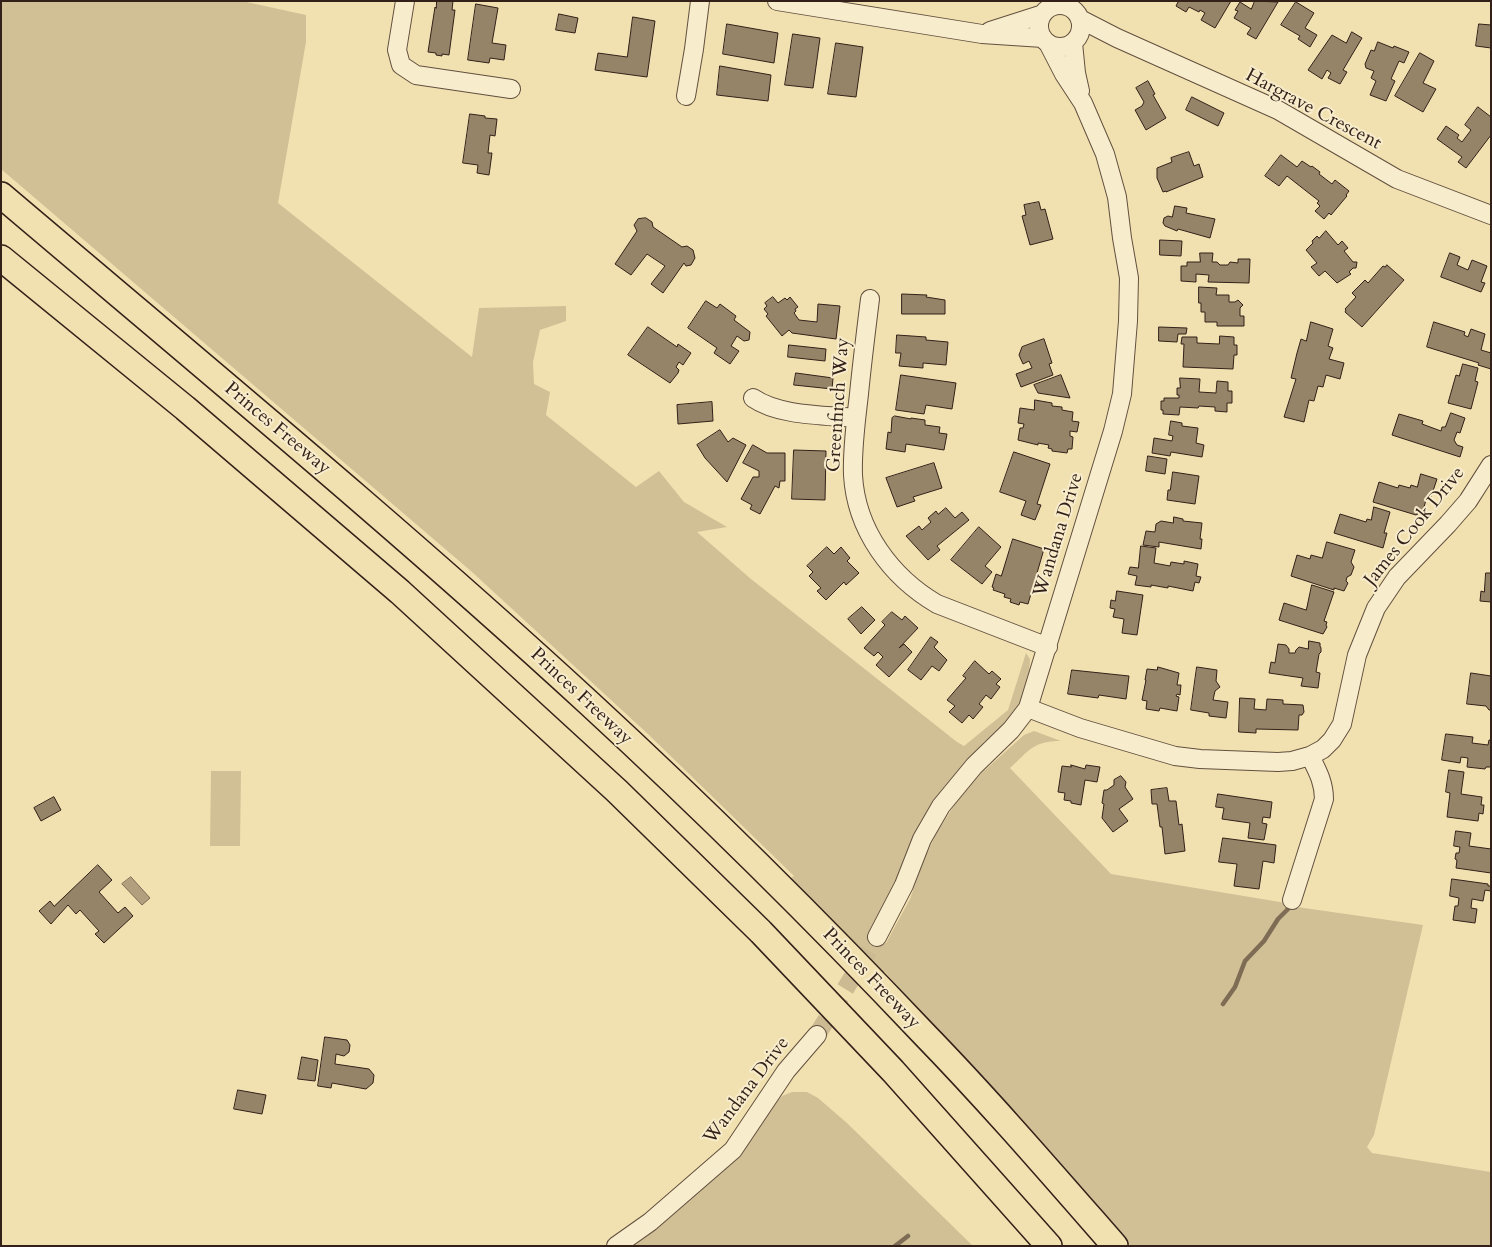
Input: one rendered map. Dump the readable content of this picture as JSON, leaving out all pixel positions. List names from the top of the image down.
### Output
{
  "streets": {
    "highway": ["Princes Freeway"],
    "street": [
      "Hargrave Crescent",
      "Greenfinch Way",
      "James Cook Drive",
      "Wandana Drive"
    ]
  },
  "crossings": [
    ["Hargrave Crescent", "Wandana Drive"],
    ["Greenfinch Way", "Wandana Drive"],
    ["James Cook Drive", "Wandana Drive"]
  ]
}
